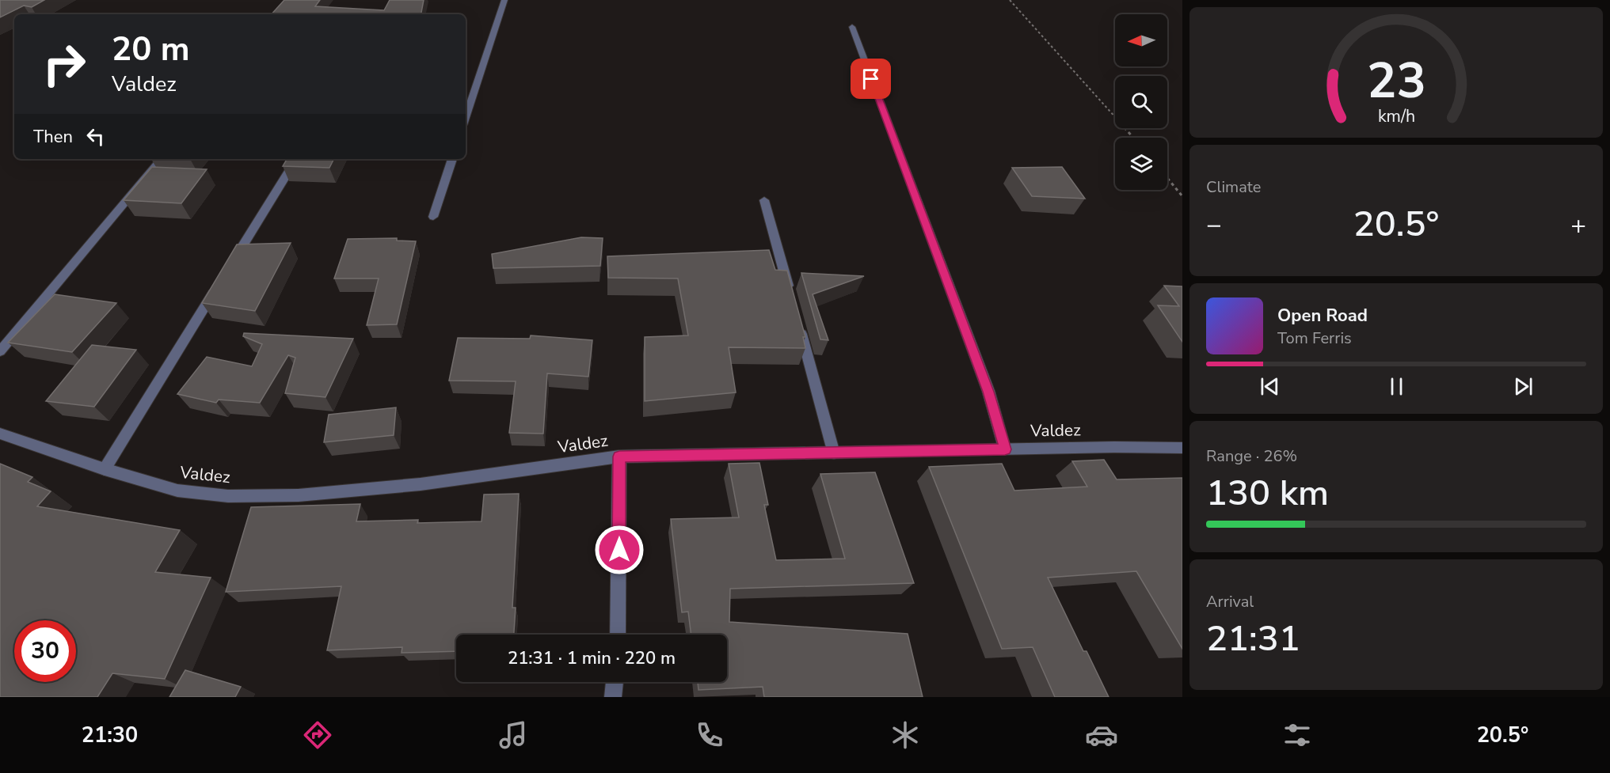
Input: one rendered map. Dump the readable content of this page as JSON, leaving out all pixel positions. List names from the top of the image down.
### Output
{
  "streets": {
    "street": ["Valdez"]
  },
  "north": "left",
  "page": {
    "turn": ["20 m", "Valdez"],
    "then": "Then",
    "tile": [
      "Climate",
      ["Range · 26%", "130 km"],
      ["Arrival", "21:31"]
    ],
    "heat": ["−", "20.5°", "+"],
    "song": ["Open Road", "Tom Ferris"],
    "limit": "30",
    "trip": "21:31 · 1 min · 220 m",
    "tabs": ["21:30", "20.5°"],
    "gauge": ["23", "km/h"]
  }
}
